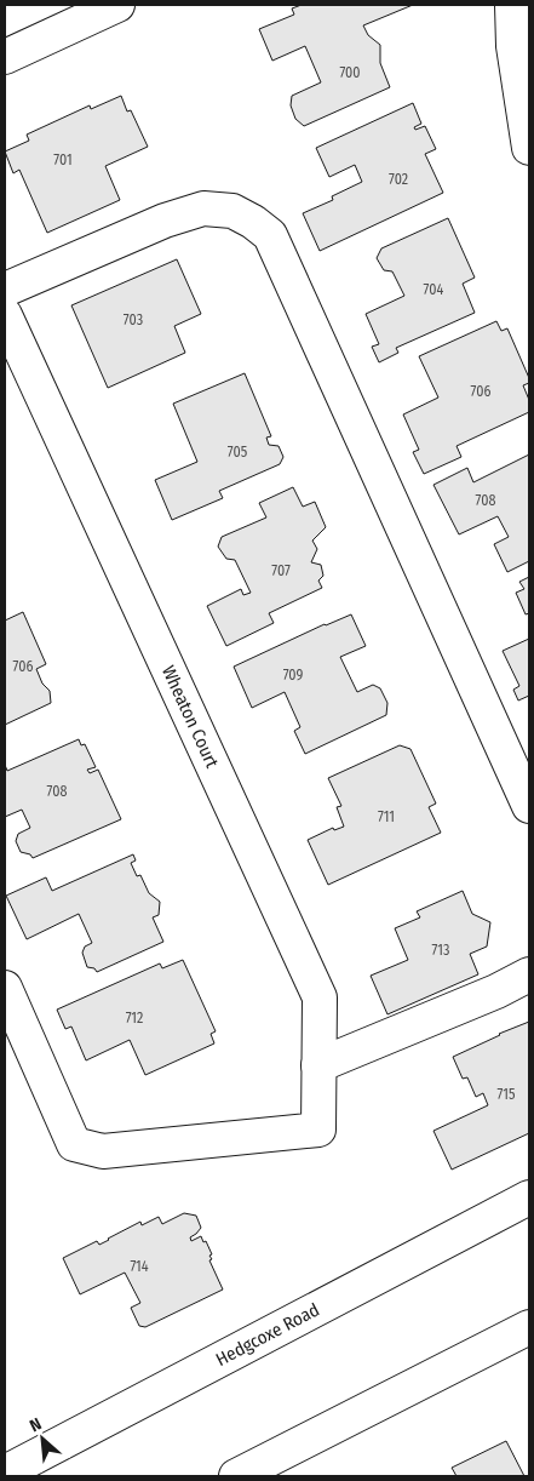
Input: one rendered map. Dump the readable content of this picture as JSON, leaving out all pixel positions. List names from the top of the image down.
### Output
{
  "streets": {
    "street": ["Wheaton Court", "Hedgcoxe Road"]
  },
  "house_numbers": [
    "700",
    "701",
    "702",
    "704",
    "703",
    "706",
    "705",
    "708",
    "707",
    "706",
    "709",
    "708",
    "711",
    "713",
    "712",
    "715",
    "714"
  ],
  "north": "top left"
}
